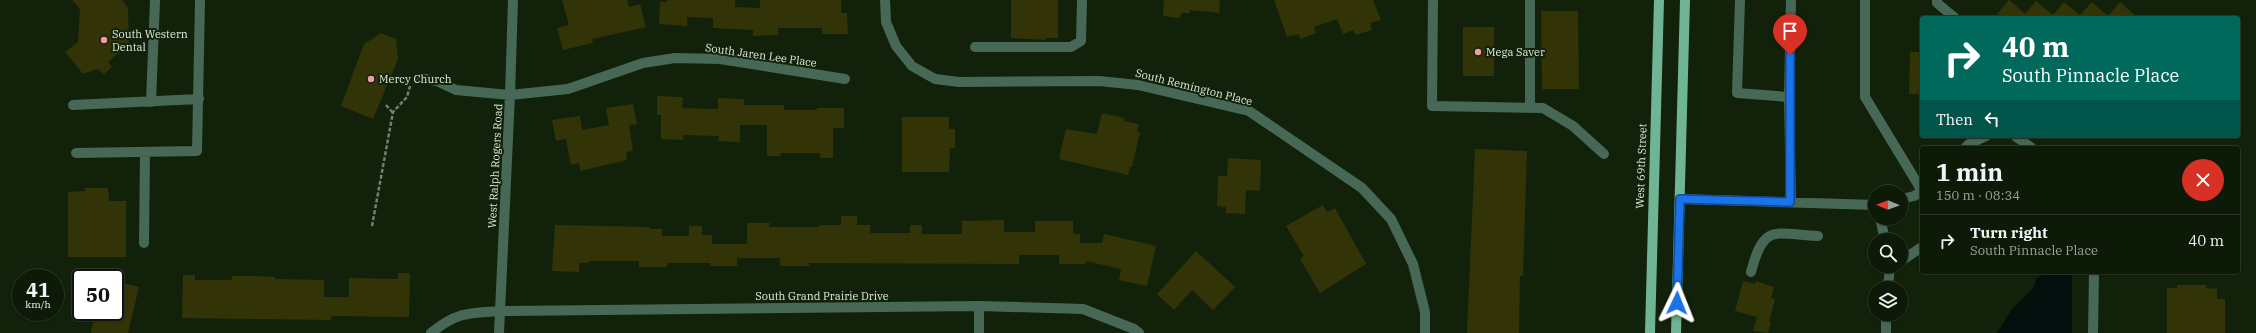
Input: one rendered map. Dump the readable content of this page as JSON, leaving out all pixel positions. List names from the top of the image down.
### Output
{
  "streets": {
    "main road": ["West 69th Street"],
    "street": [
      "South Jaren Lee Place",
      "South Remington Place",
      "West Ralph Rogers Road",
      "South Grand Prairie Drive"
    ]
  },
  "crossings": [
    ["South Jaren Lee Place", "West Ralph Rogers Road"],
    ["West Ralph Rogers Road", "South Grand Prairie Drive"]
  ],
  "places": ["South Western Dental", "Mega Saver", "Mercy Church"],
  "north": "left",
  "page": {
    "turn": ["40 m", "South Pinnacle Place"],
    "then": "Then",
    "heading": ["1 min", "150 m · 08:34"],
    "list": [
      {
        "name": "Turn right",
        "note": "South Pinnacle Place",
        "value": "40 m"
      }
    ],
    "speed": "41 km/h",
    "limit": "50"
  }
}
